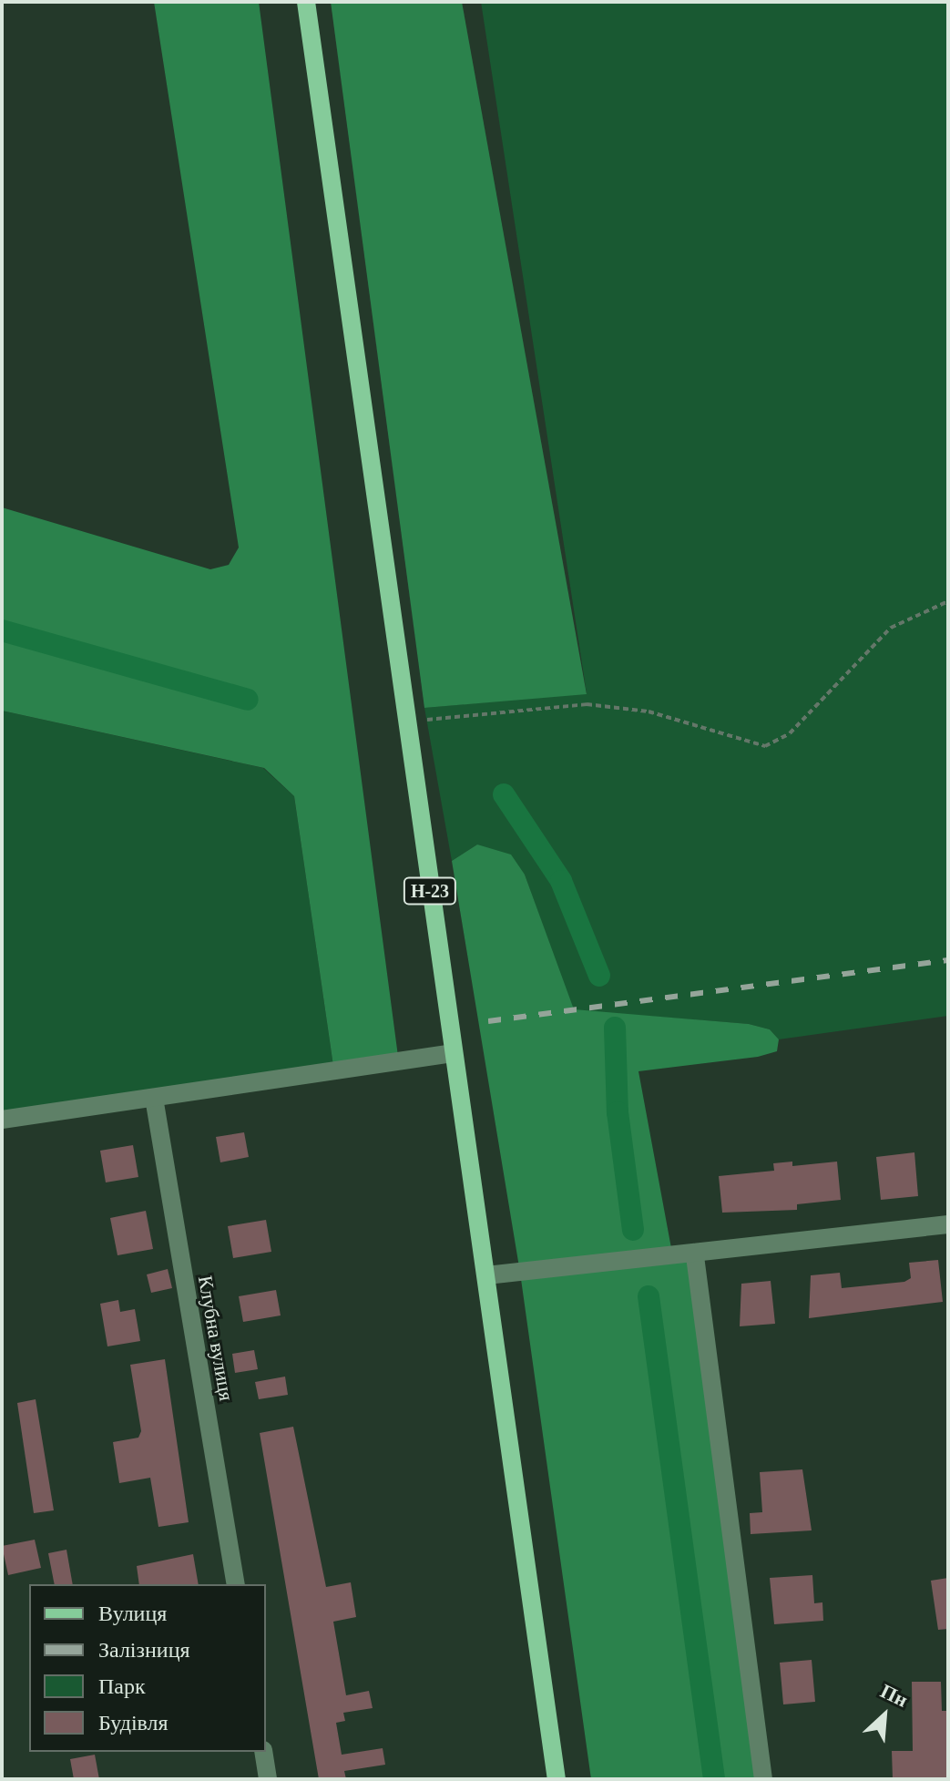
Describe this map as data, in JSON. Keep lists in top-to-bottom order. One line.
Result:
{"streets":{"main road":["Н-23"],"street":["Клубна вулиця"]},"legend":["Вулиця","Залізниця","Парк","Будівля"],"north":"top right"}
